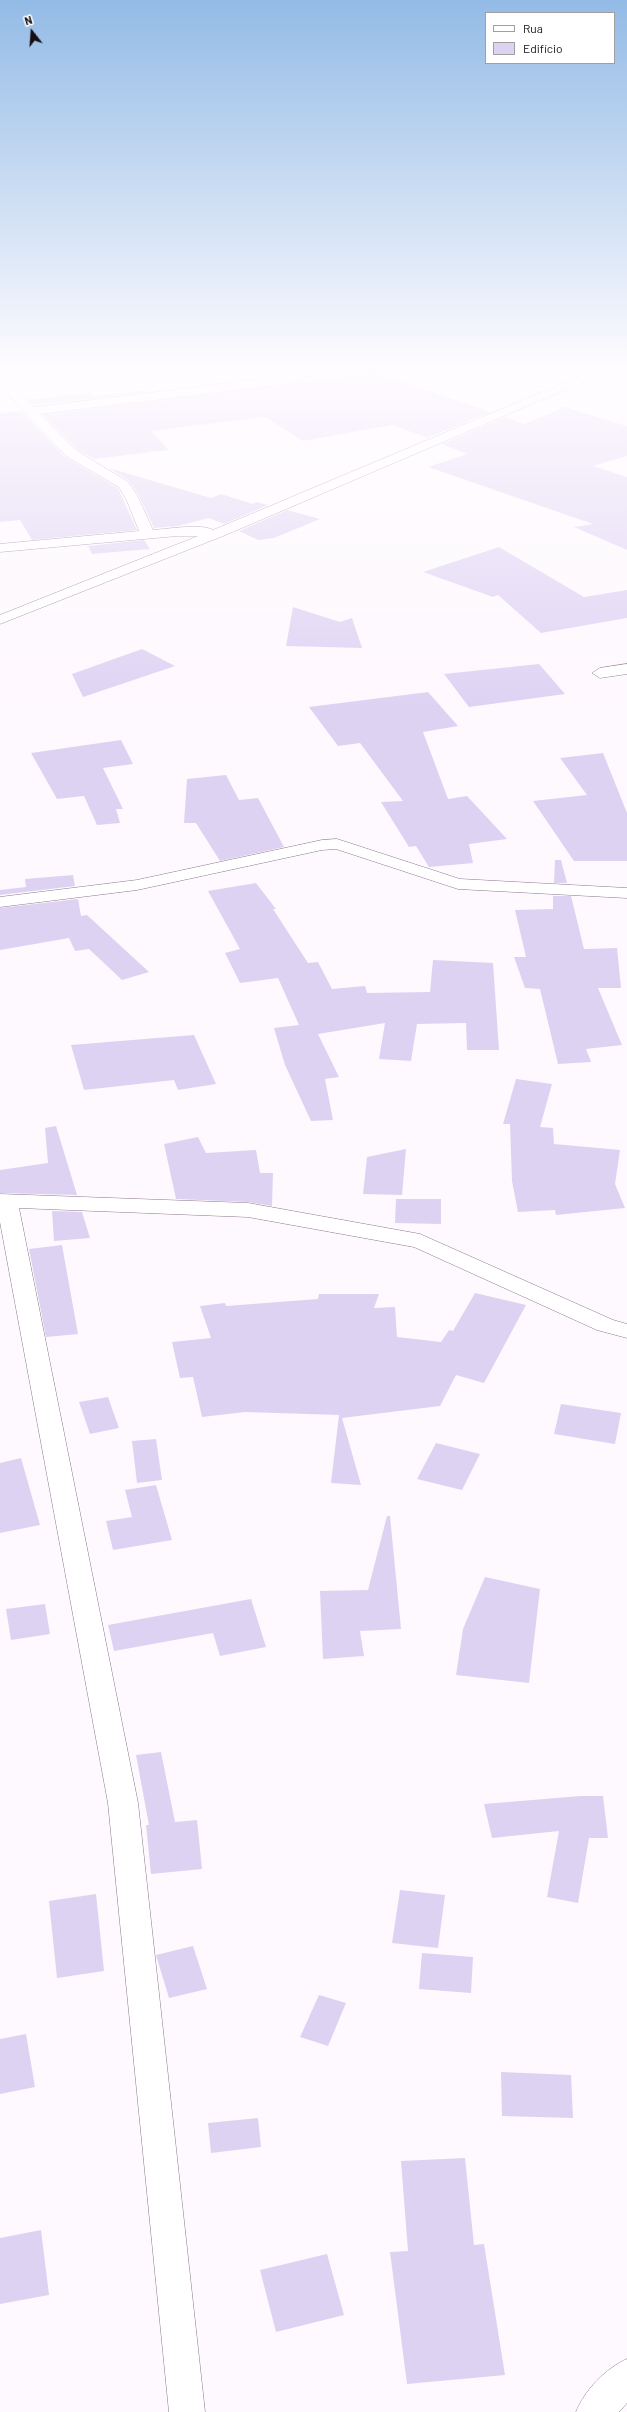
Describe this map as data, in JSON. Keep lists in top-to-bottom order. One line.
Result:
{"legend":["Rua","Edifício"],"north":"top"}
